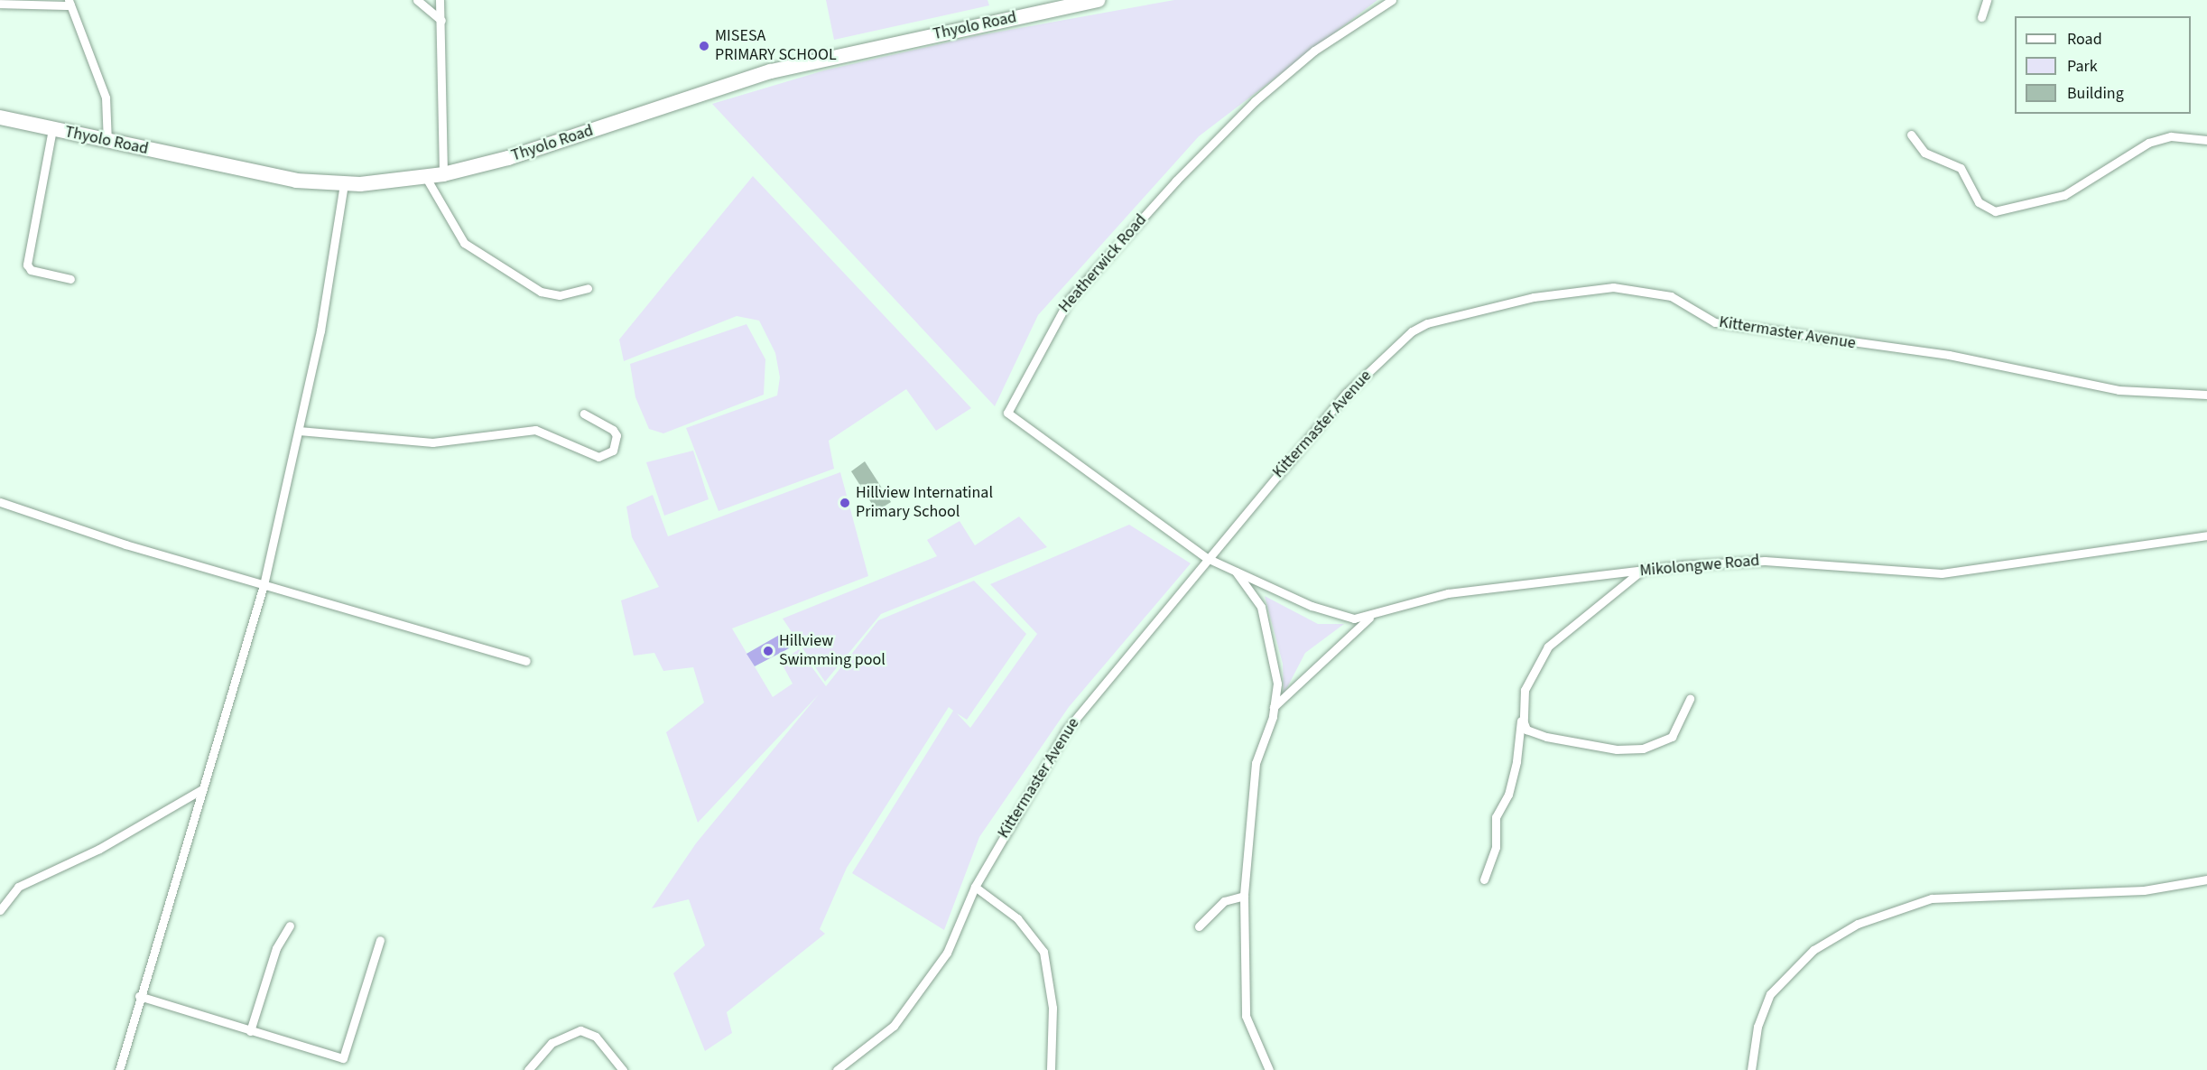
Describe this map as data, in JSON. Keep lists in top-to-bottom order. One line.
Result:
{"streets":{"highway":["Thyolo Road"],"street":["Heatherwick Road","Kittermaster Avenue","Mikolongwe Road"]},"crossings":[["Heatherwick Road","Kittermaster Avenue"],["Heatherwick Road","Mikolongwe Road"],["Kittermaster Avenue","Mikolongwe Road"]],"places":["MISESA PRIMARY SCHOOL","Hillview Internatinal Primary School","Hillview Swimming pool"],"legend":["Road","Park","Building"]}
